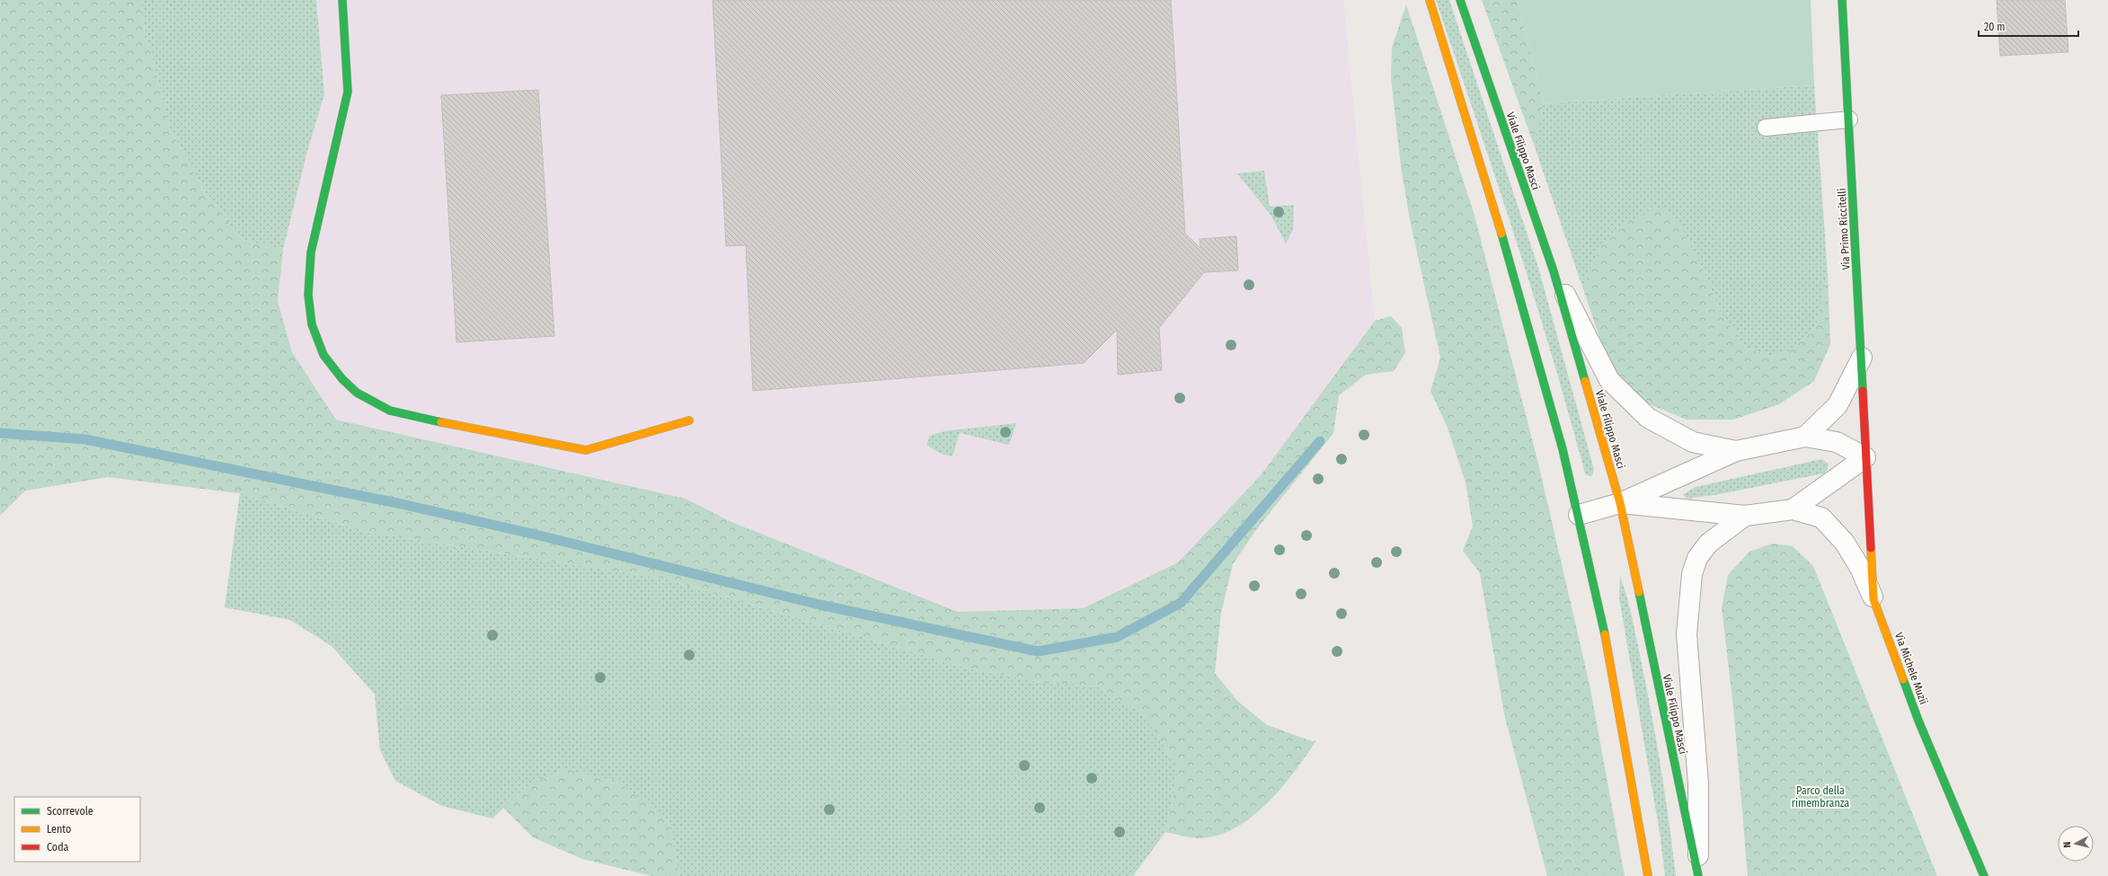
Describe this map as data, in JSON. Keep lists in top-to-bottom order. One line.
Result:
{"streets":{"main road":["Viale Filippo Masci","Via Primo Riccitelli","Via Michele Muzii"]},"crossings":[["Via Primo Riccitelli","Via Michele Muzii"]],"parks":["Parco della rimembranza"],"legend":["Scorrevole","Lento","Coda"],"scale_bar":"20 m","north":"left"}
